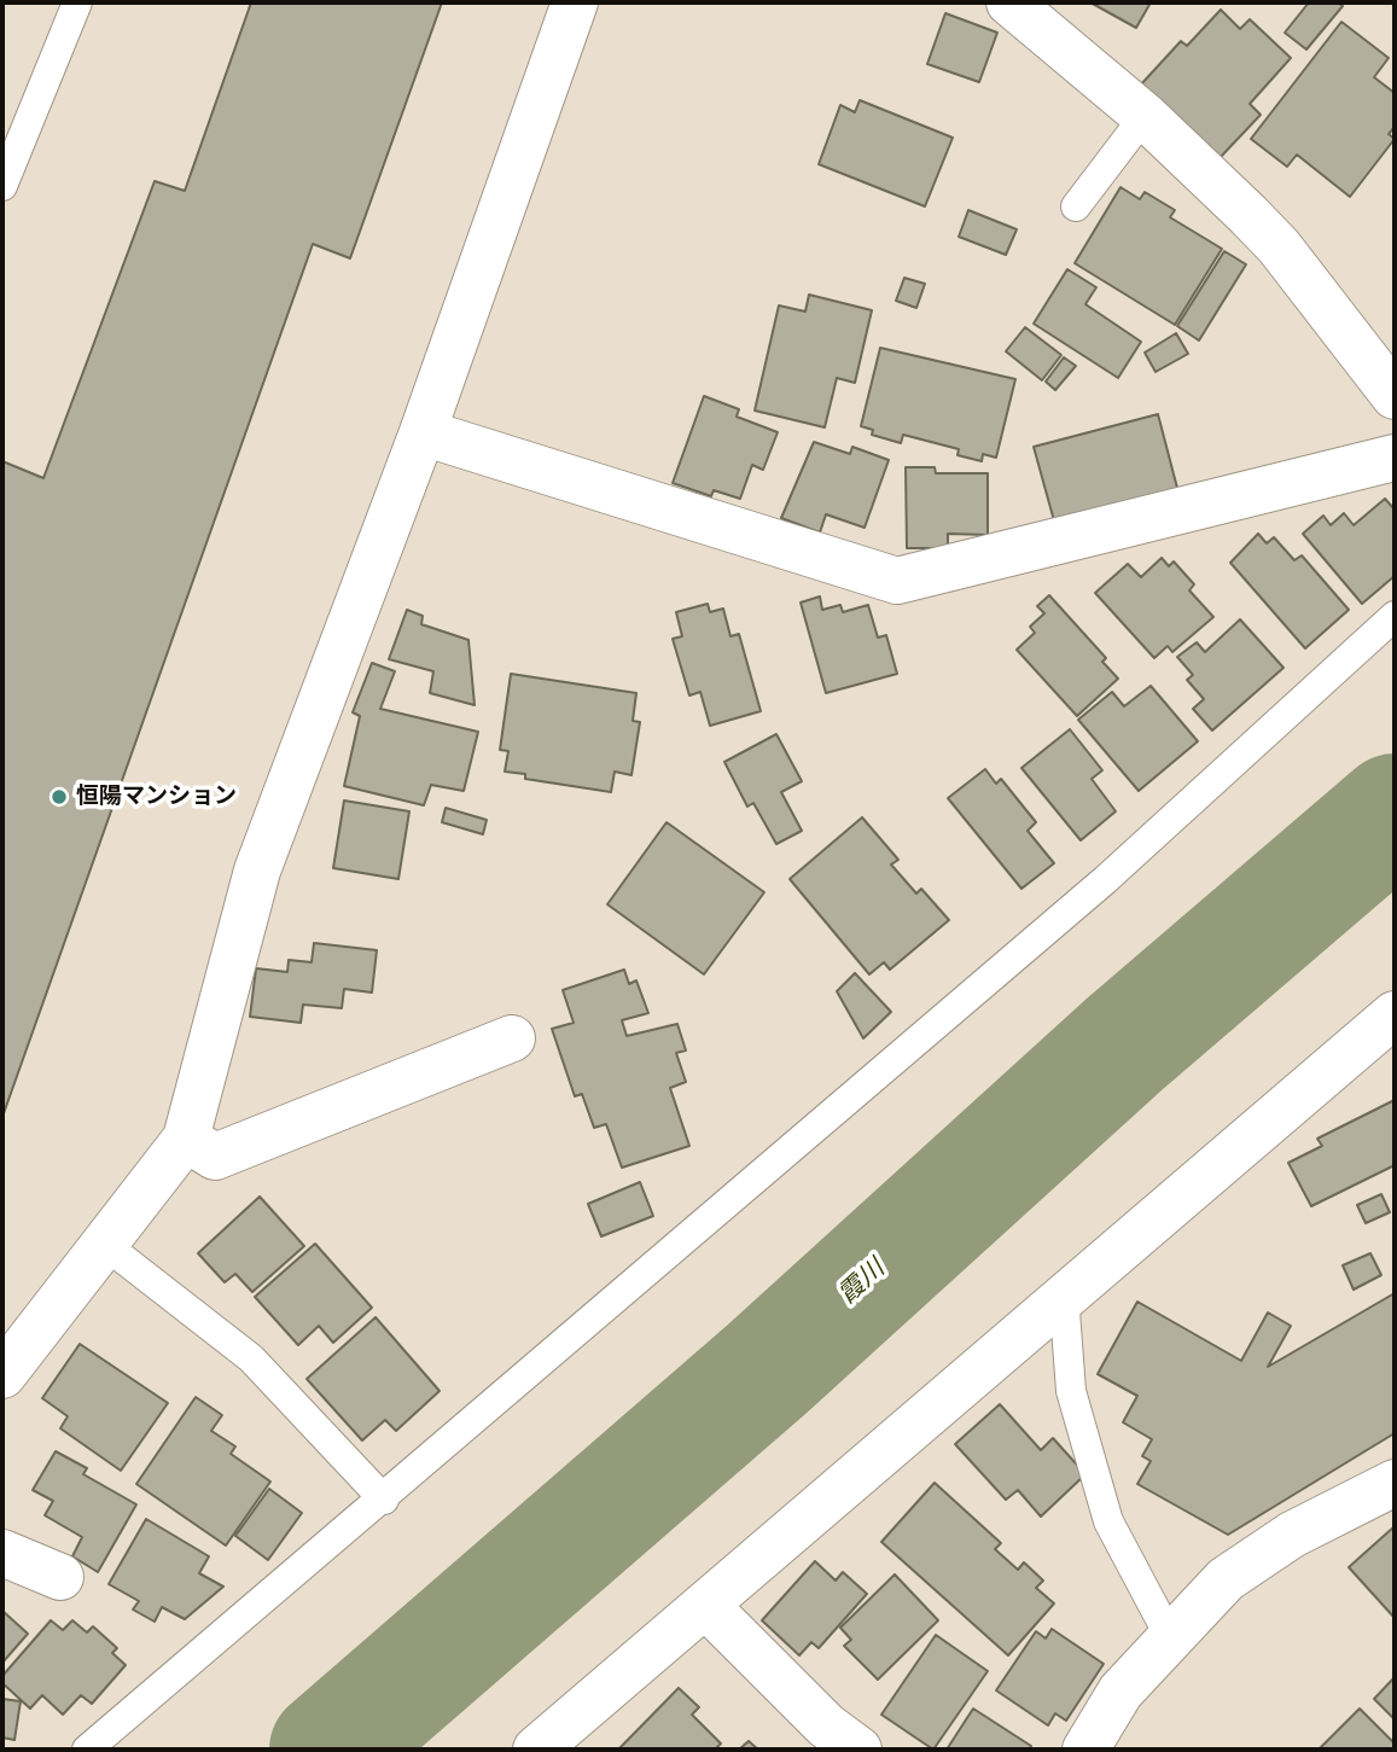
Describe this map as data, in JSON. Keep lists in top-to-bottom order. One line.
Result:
{"water":["霞川"],"places":["恒陽マンション"]}
